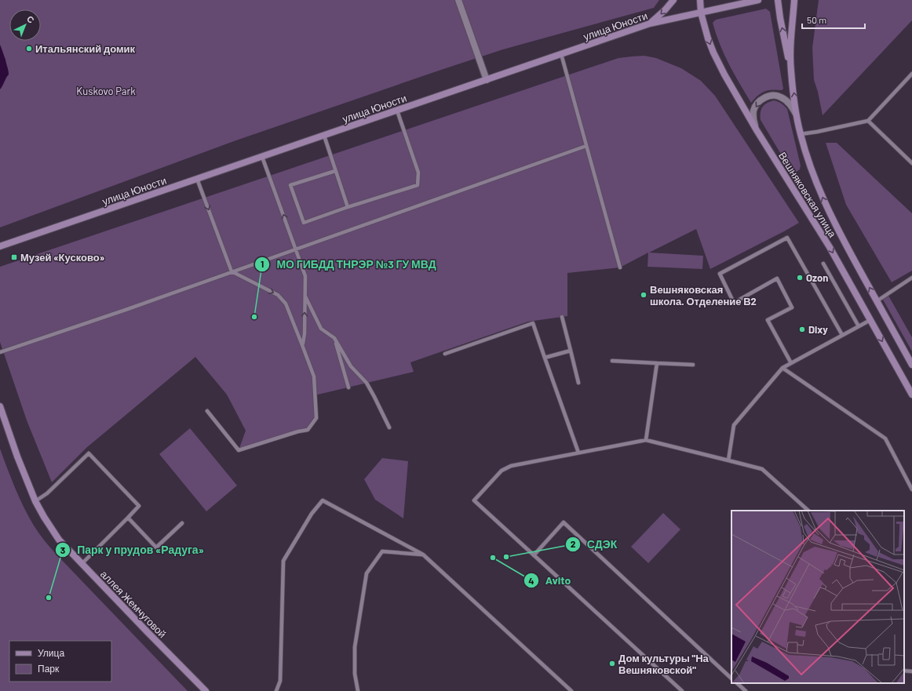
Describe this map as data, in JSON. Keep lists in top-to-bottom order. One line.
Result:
{"streets":{"main road":["улица Юности","Вешняковская улица","аллея Жемчуговой"]},"crossings":[["улица Юности","Вешняковская улица"]],"parks":["Kuskovo Park"],"places":{"other":["Итальянский домик","Ozon","Вешняковская школа. Отделение В2","МО ГИБДД ТНРЭР №3 ГУ МВД","Dixy","СДЭК","Avito","Парк у прудов «Радуга»","Дом культуры \"На Вешняковской\""],"transit":["Музей «Кусково»"]},"legend":["Улица","Парк"],"scale_bar":"50 m","north":"top right"}
